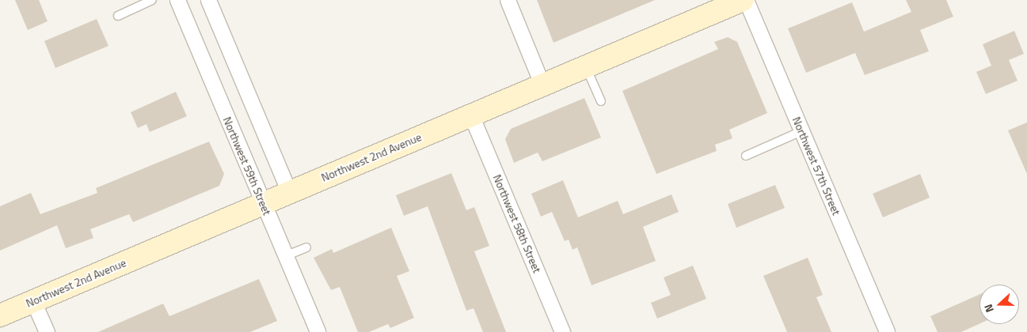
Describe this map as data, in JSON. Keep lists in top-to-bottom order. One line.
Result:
{"streets":{"street":["Northwest 2nd Avenue","Northwest 59th Street","Northwest 57th Street","Northwest 58th Street"]},"crossings":[["Northwest 2nd Avenue","Northwest 59th Street"],["Northwest 2nd Avenue","Northwest 57th Street"],["Northwest 2nd Avenue","Northwest 58th Street"]],"north":"left"}
